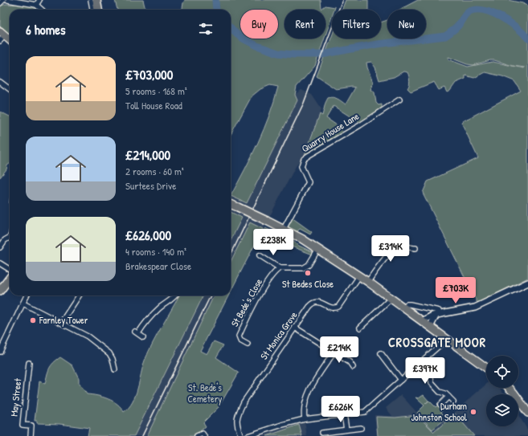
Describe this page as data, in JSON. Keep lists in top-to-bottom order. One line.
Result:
{"streets":{"street":["Quarry House Lane","St Bede's Close","St Monica Grove","May Street"]},"districts":["CROSSGATE MOOR"],"parks":["St. Bede's Cemetery"],"places":["St Bedes Close","Farnley Tower","Durham Johnston School"],"page":{"chip":["Buy","Rent","Filters","New"],"heading":"6 homes","list":[{"name":"£703,000","note":"5 rooms · 168 m² · Toll House Road"},{"name":"£214,000","note":"2 rooms · 60 m² · Surtees Drive"},{"name":"£626,000","note":"4 rooms · 140 m² · Brakespear Close"}],"price":["£238K","£314K","£703K","£214K","£397K","£626K"]}}
